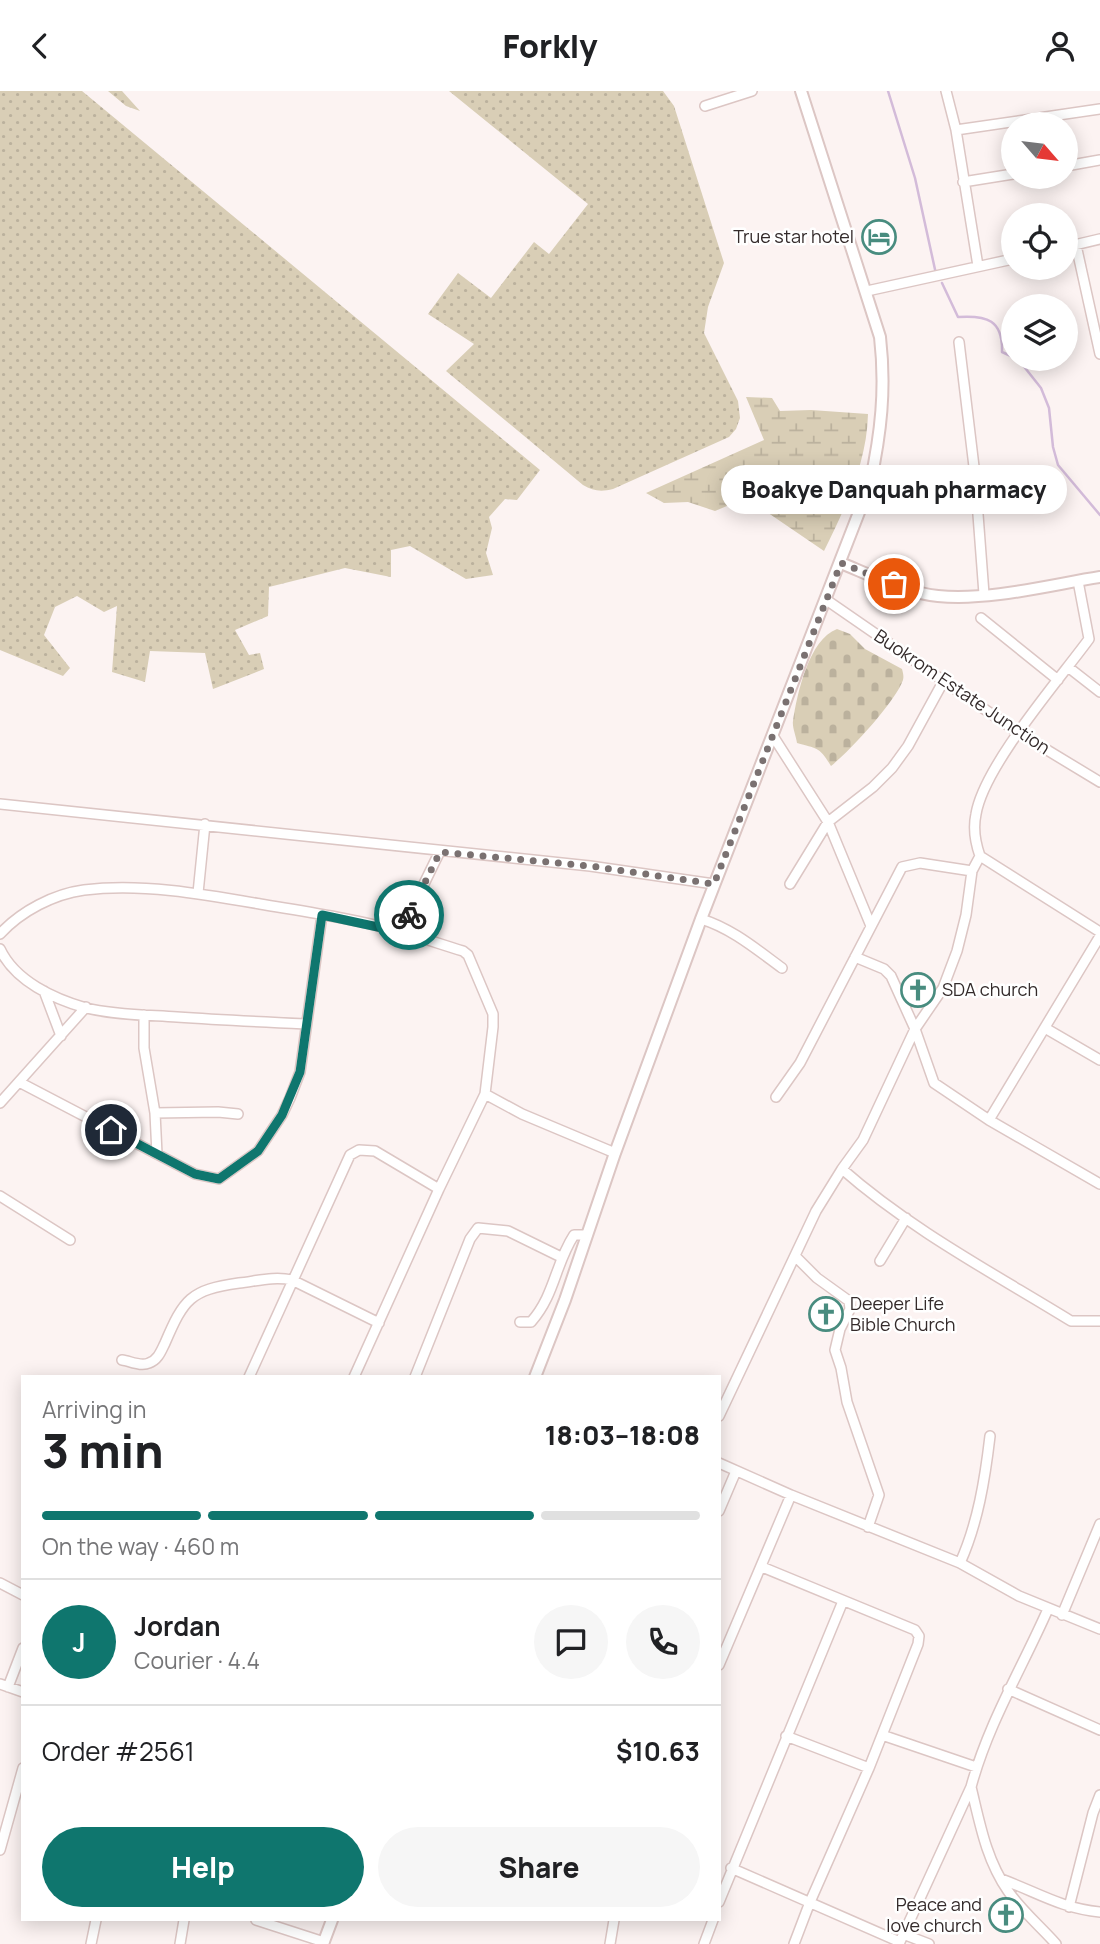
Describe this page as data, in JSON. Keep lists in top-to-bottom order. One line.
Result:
{"streets":{"street":["Buokrom Estate Junction"]},"places":{"hotel":["True star hotel"],"other":["Boakye Danquah pharmacy"],"church":["SDA church","Deeper Life Bible Church","Peace and love church"]},"north":"bottom right","page":{"header":"Forkly","bubble":"Boakye Danquah pharmacy","heading":["3 min","Arriving in","18:03–18:08"],"panel":["Jordan","Courier · 4.4","Order #2561","$10.63"],"bar":"On the way · 460 m","round":"J","buttons":["Help","Share"]}}
